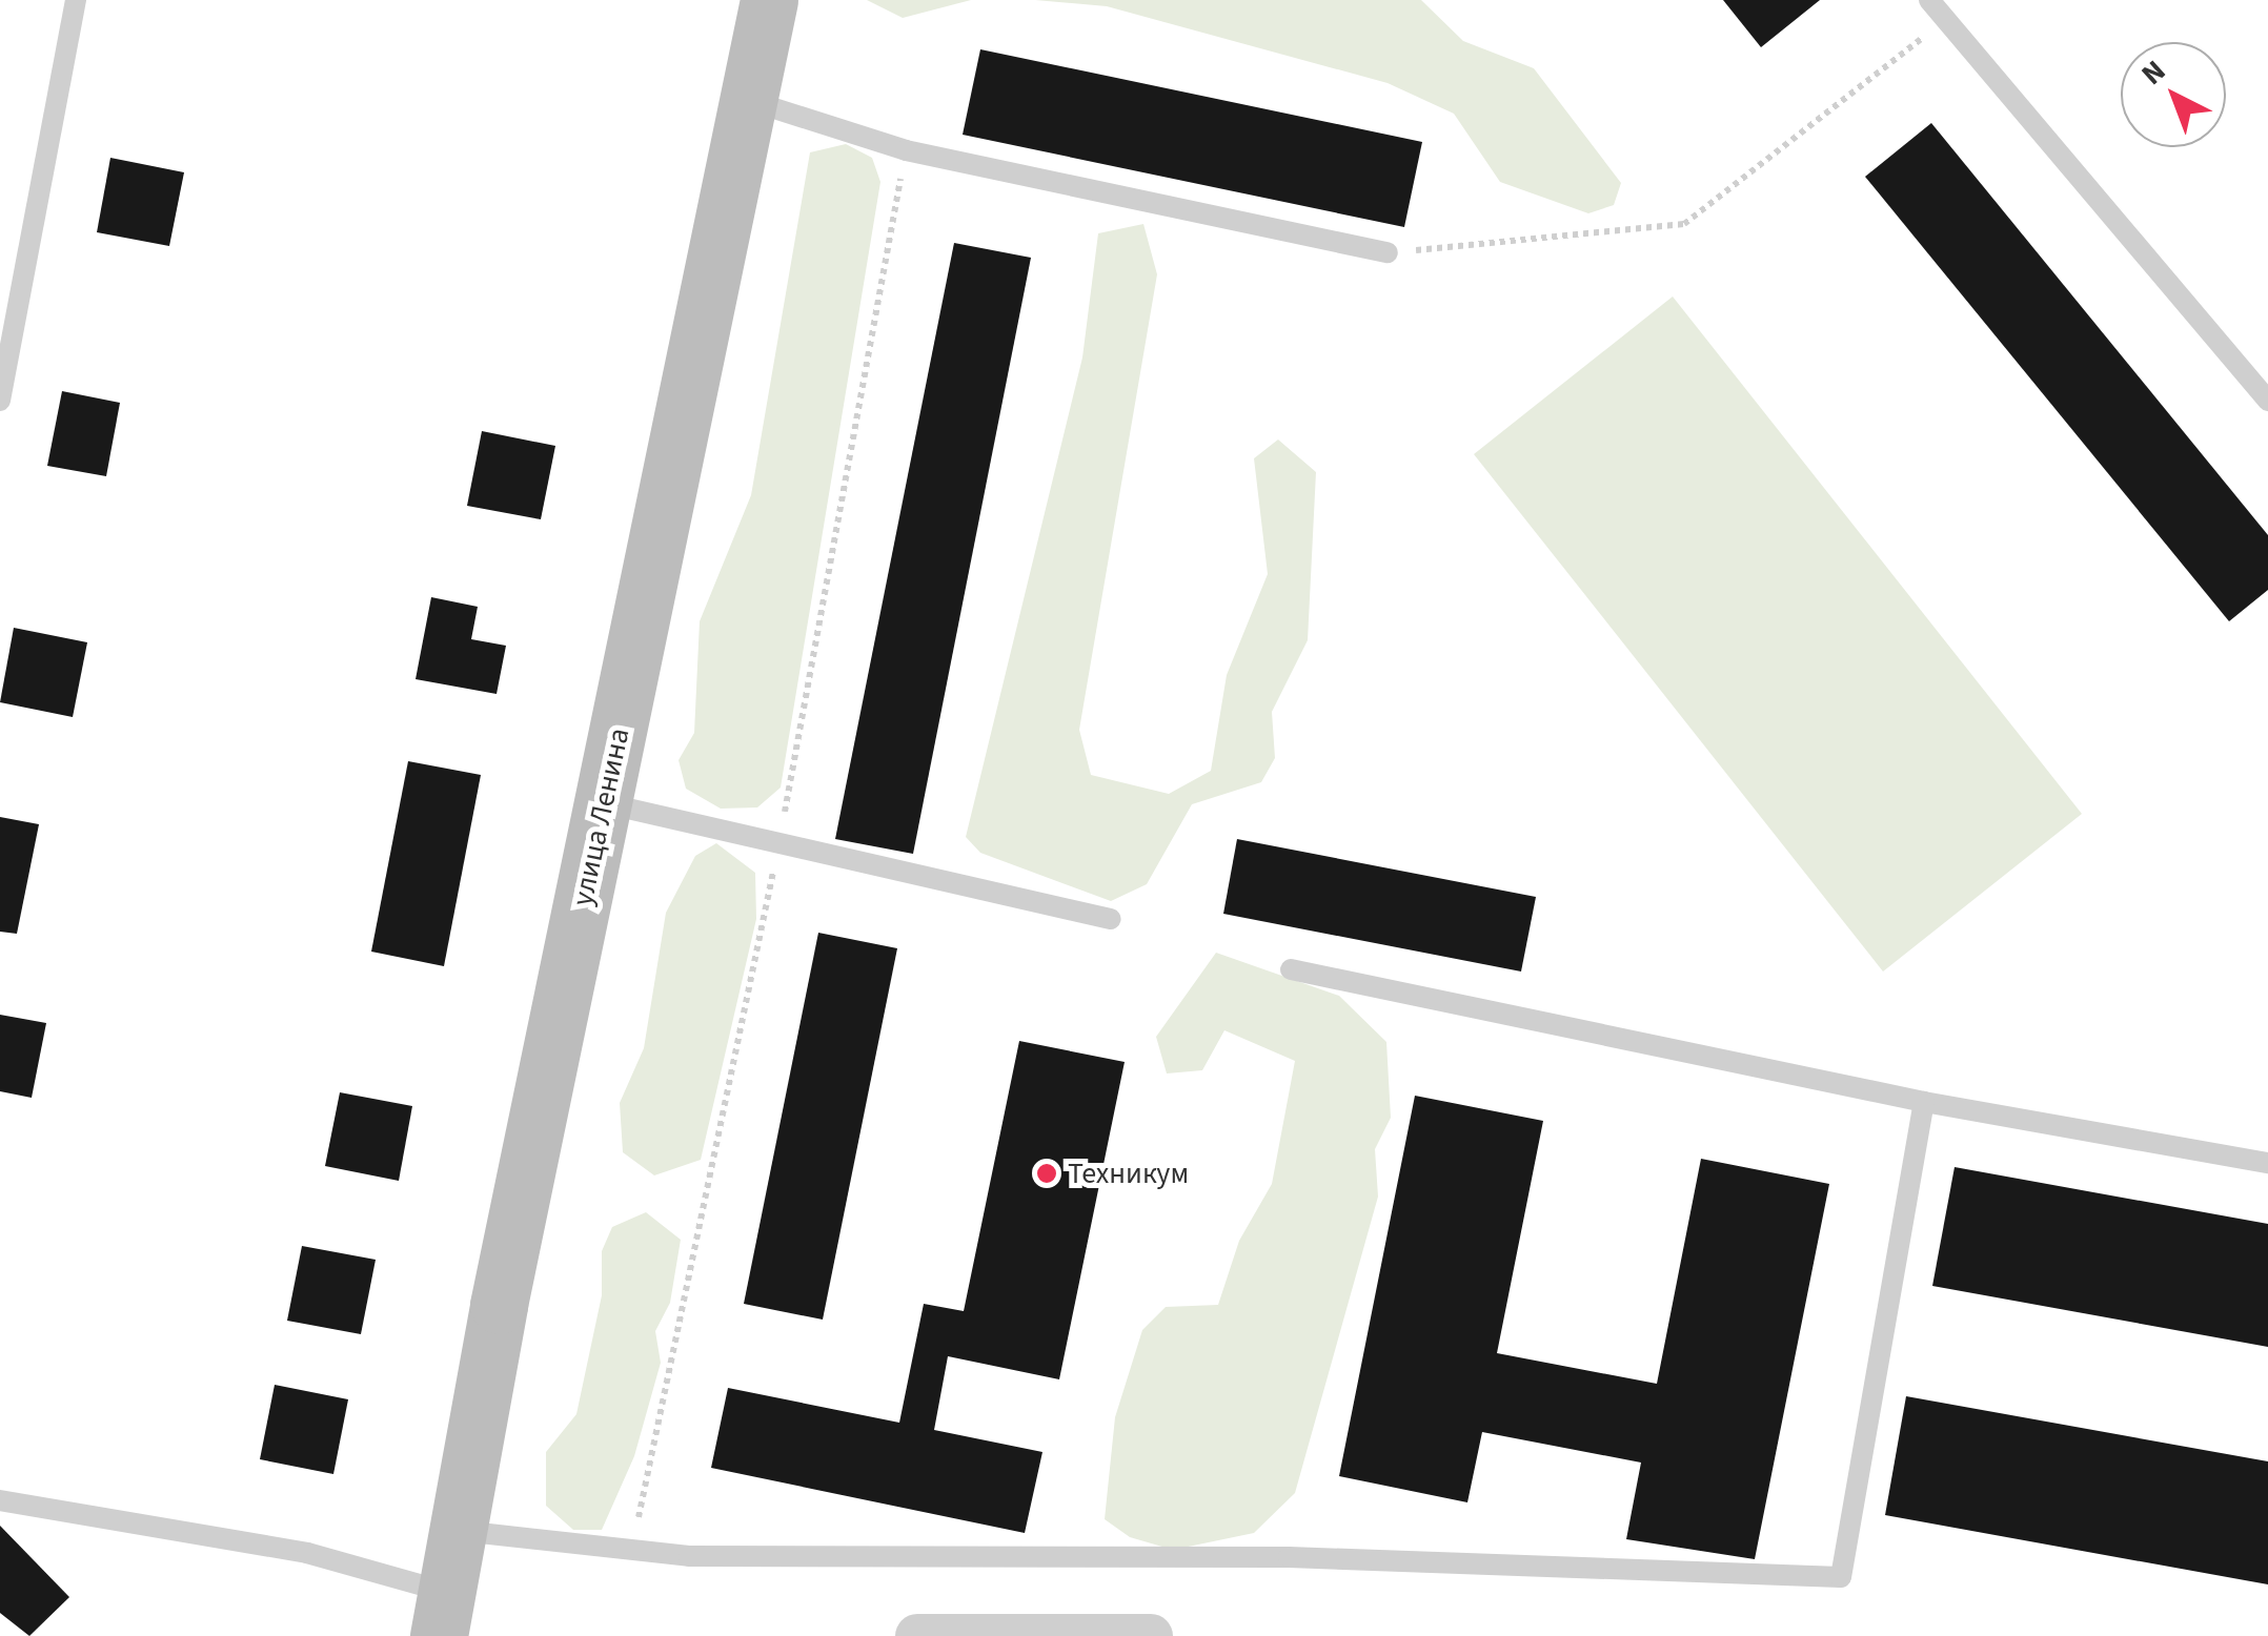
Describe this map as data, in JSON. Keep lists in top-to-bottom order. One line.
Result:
{"streets":{"main road":["улица Ленина"]},"places":["Техникум"],"north":"top left"}
